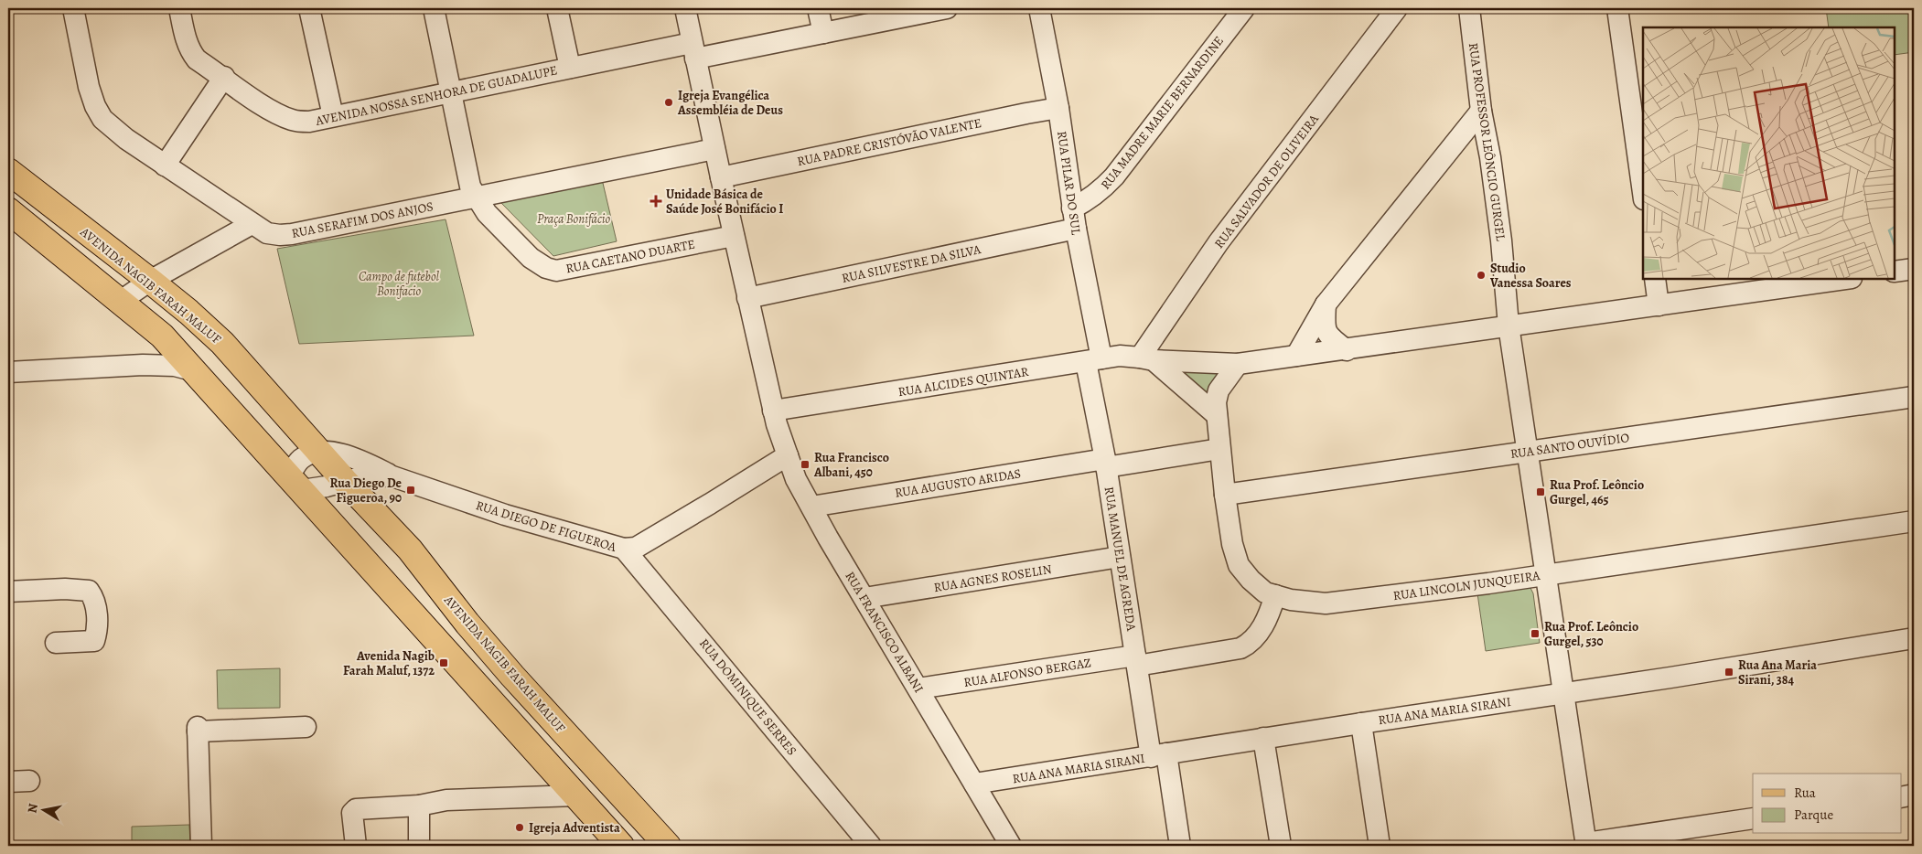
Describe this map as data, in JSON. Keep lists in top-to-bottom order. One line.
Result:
{"streets":{"main road":["AVENIDA NAGIB FARAH MALUF"],"street":["AVENIDA NOSSA SENHORA DE GUADALUPE","RUA MADRE MARIE BERNARDINE","RUA PADRE CRISTÓVÃO VALENTE","RUA PROFESSOR LEÔNCIO GURGEL","RUA SALVADOR DE OLIVEIRA","RUA PILAR DO SUL","RUA SERAFIM DOS ANJOS","RUA CAETANO DUARTE","RUA SILVESTRE DA SILVA","RUA ALCIDES QUINTAR","RUA SANTO OUVÍDIO","RUA AUGUSTO ARIDAS","RUA DIEGO DE FIGUEROA","RUA MANUEL DE AGREDA","RUA AGNES ROSELIN","RUA LINCOLN JUNQUEIRA","RUA FRANCISCO ALBANI","RUA ALFONSO BERGAZ","RUA DOMINIQUE SERRES","RUA ANA MARIA SIRANI"]},"crossings":[["AVENIDA NOSSA SENHORA DE GUADALUPE","RUA FRANCISCO ALBANI"],["RUA MADRE MARIE BERNARDINE","RUA PILAR DO SUL"],["RUA MADRE MARIE BERNARDINE","RUA SILVESTRE DA SILVA"],["RUA PADRE CRISTÓVÃO VALENTE","RUA PILAR DO SUL"],["RUA PADRE CRISTÓVÃO VALENTE","RUA FRANCISCO ALBANI"],["RUA PROFESSOR LEÔNCIO GURGEL","RUA SANTO OUVÍDIO"],["RUA PROFESSOR LEÔNCIO GURGEL","RUA LINCOLN JUNQUEIRA"],["RUA PROFESSOR LEÔNCIO GURGEL","RUA ANA MARIA SIRANI"],["RUA SALVADOR DE OLIVEIRA","RUA ALCIDES QUINTAR"],["RUA PILAR DO SUL","RUA SILVESTRE DA SILVA"],["RUA PILAR DO SUL","RUA ALCIDES QUINTAR"],["RUA PILAR DO SUL","RUA MANUEL DE AGREDA"],["RUA SERAFIM DOS ANJOS","RUA CAETANO DUARTE"],["RUA SERAFIM DOS ANJOS","RUA FRANCISCO ALBANI"],["RUA CAETANO DUARTE","RUA FRANCISCO ALBANI"],["RUA SILVESTRE DA SILVA","RUA FRANCISCO ALBANI"],["AVENIDA NAGIB FARAH MALUF","RUA DIEGO DE FIGUEROA"],["RUA ALCIDES QUINTAR","RUA MANUEL DE AGREDA"],["RUA ALCIDES QUINTAR","RUA LINCOLN JUNQUEIRA"],["RUA ALCIDES QUINTAR","RUA FRANCISCO ALBANI"],["RUA SANTO OUVÍDIO","RUA LINCOLN JUNQUEIRA"],["RUA AUGUSTO ARIDAS","RUA MANUEL DE AGREDA"],["RUA AUGUSTO ARIDAS","RUA LINCOLN JUNQUEIRA"],["RUA AUGUSTO ARIDAS","RUA FRANCISCO ALBANI"],["RUA DIEGO DE FIGUEROA","RUA FRANCISCO ALBANI"],["RUA DIEGO DE FIGUEROA","RUA DOMINIQUE SERRES"],["RUA MANUEL DE AGREDA","RUA AGNES ROSELIN"],["RUA MANUEL DE AGREDA","RUA ALFONSO BERGAZ"],["RUA MANUEL DE AGREDA","RUA ANA MARIA SIRANI"],["RUA AGNES ROSELIN","RUA FRANCISCO ALBANI"],["RUA LINCOLN JUNQUEIRA","RUA ALFONSO BERGAZ"],["RUA FRANCISCO ALBANI","RUA ALFONSO BERGAZ"],["RUA FRANCISCO ALBANI","RUA ANA MARIA SIRANI"]],"parks":["Praça Bonifácio","Campo de futebol Bonifacio"],"places":{"other":["Igreja Evangélica Assembléia de Deus","Studio Vanessa Soares","Igreja Adventista"],"health":["Unidade Básica de Saúde José Bonifácio I"],"transit":["Rua Francisco Albani, 450","Rua Diego De Figueroa, 90","Rua Prof. Leôncio Gurgel, 465","Rua Prof. Leôncio Gurgel, 530","Avenida Nagib Farah Maluf, 1372","Rua Ana Maria Sirani, 384"]},"legend":["Rua","Parque"],"north":"left"}
